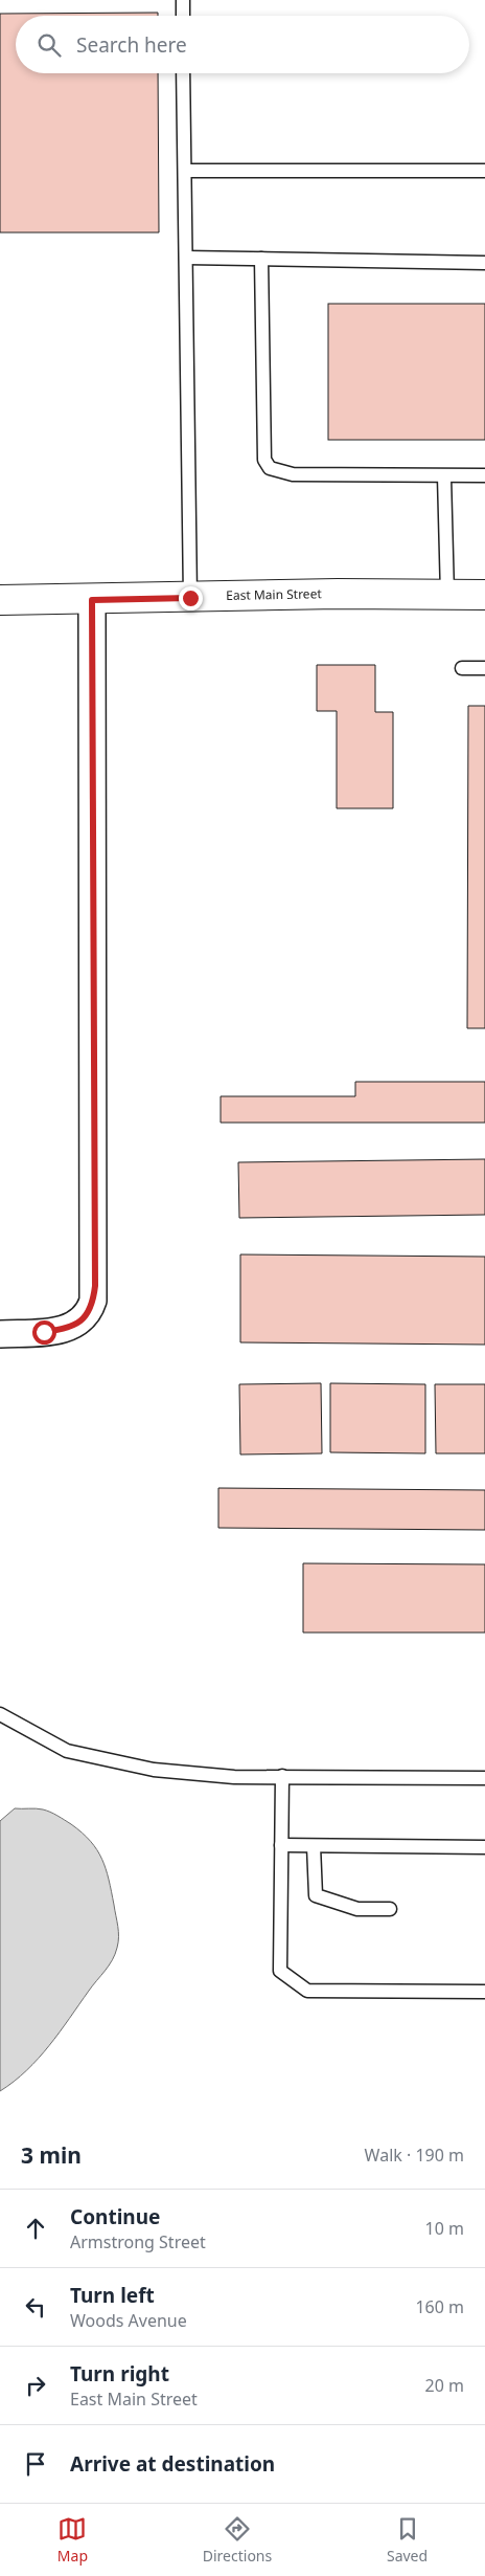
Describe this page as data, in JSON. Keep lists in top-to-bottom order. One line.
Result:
{"streets":{"main road":["East Main Street"]},"page":{"search":"Search here","heading":["3 min","Walk · 190 m"],"list":[["Continue","Armstrong Street","10 m"],["Turn left","Woods Avenue","160 m"],["Turn right","East Main Street","20 m"],"Arrive at destination"],"nav":["Map","Directions","Saved"]}}
